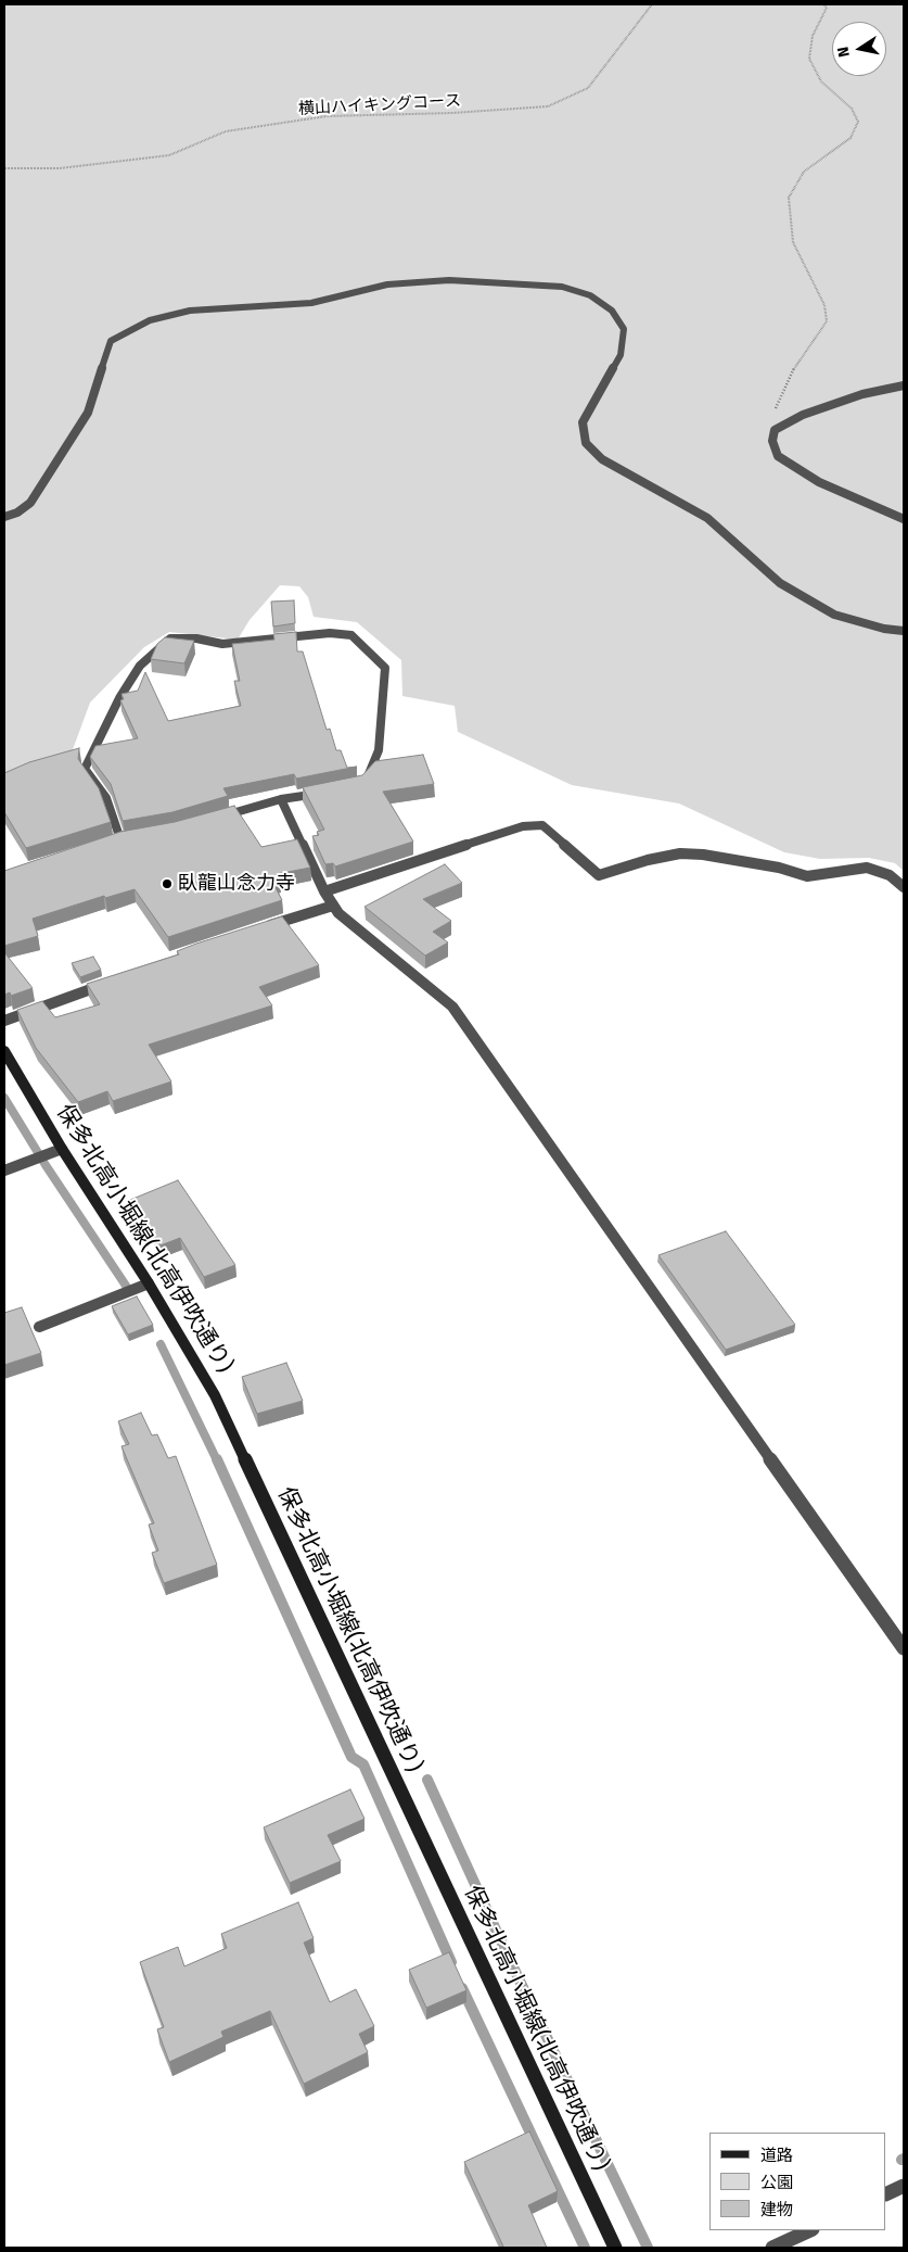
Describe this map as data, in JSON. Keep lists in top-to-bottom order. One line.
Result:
{"streets":{"street":["保多北高小堀線(北高伊吹通り)"],"path":["横山ハイキングコース"]},"places":["臥龍山念力寺"],"legend":["道路","公園","建物"],"north":"left"}
